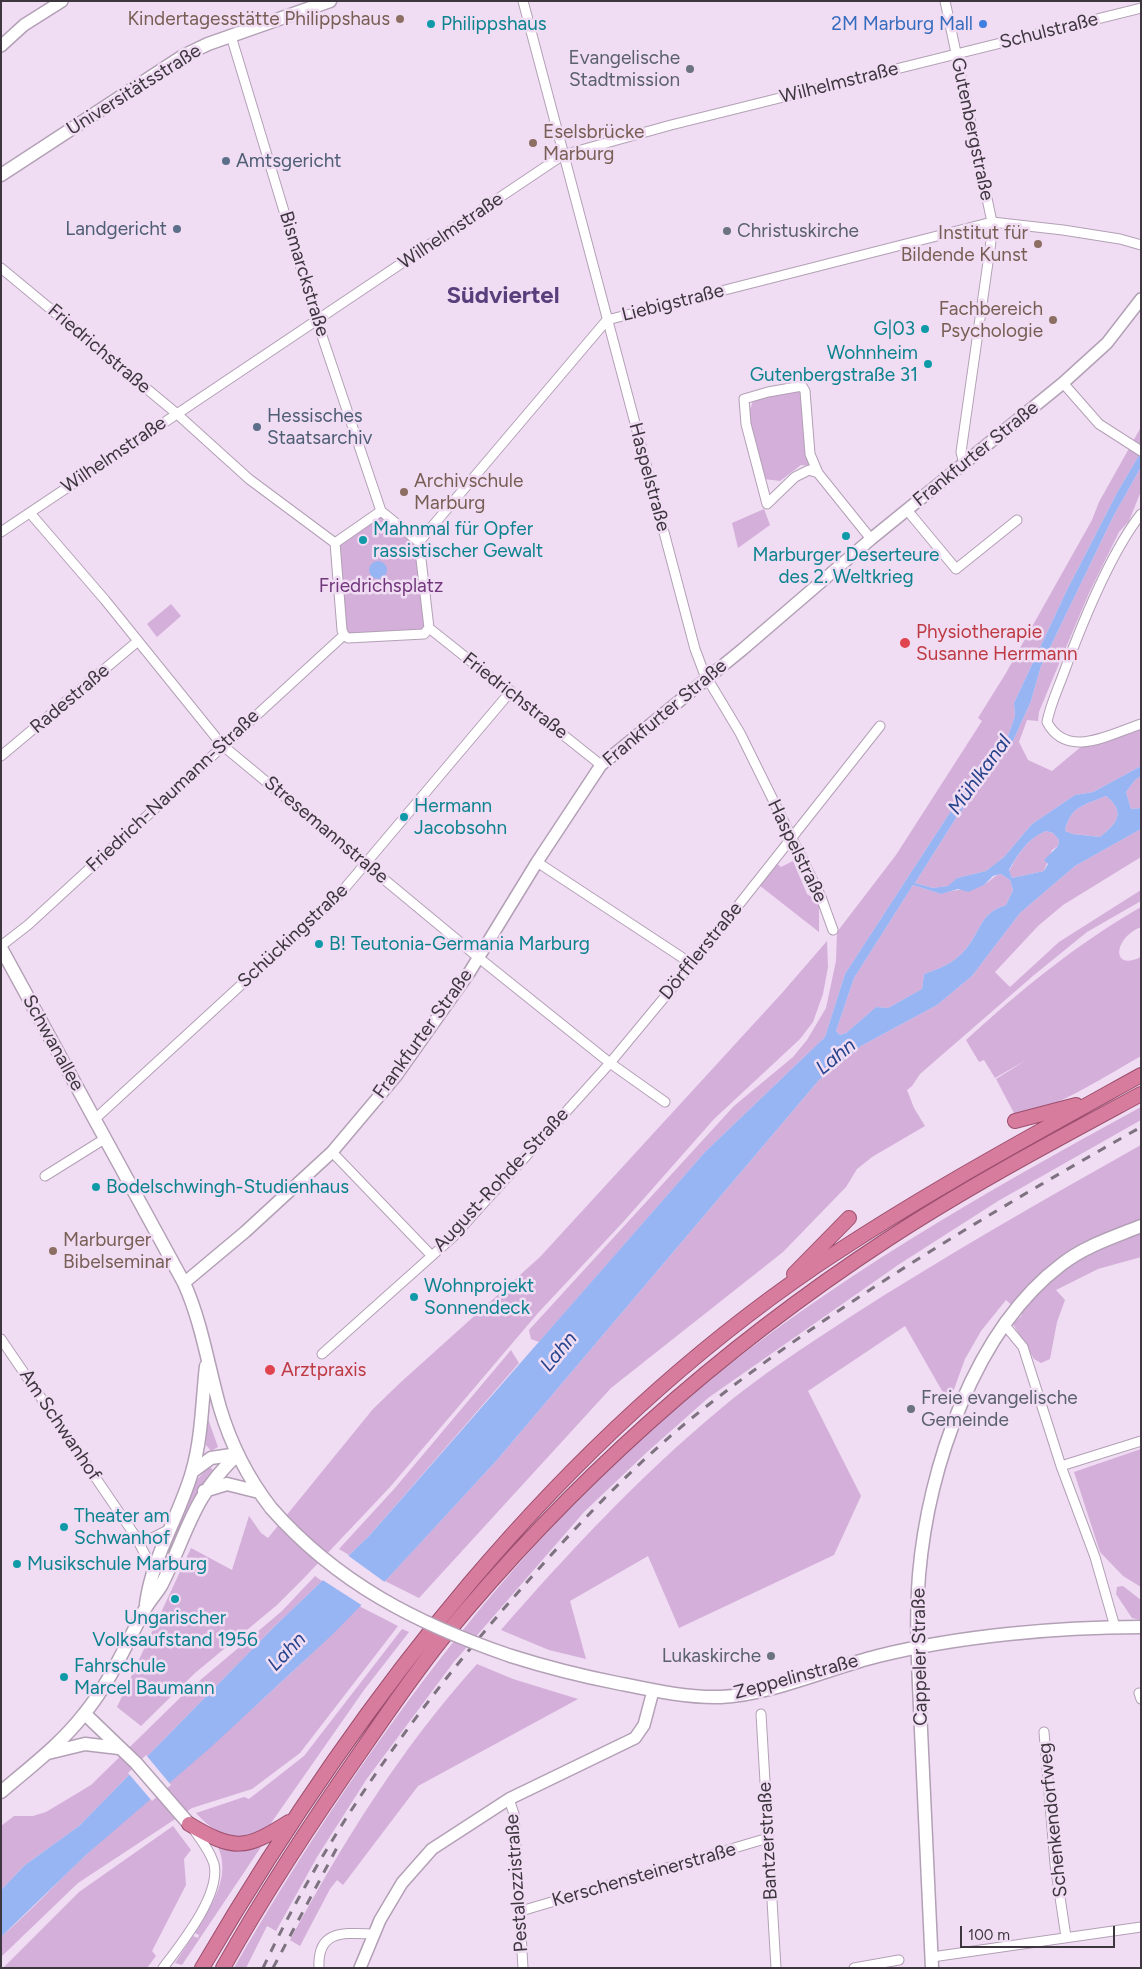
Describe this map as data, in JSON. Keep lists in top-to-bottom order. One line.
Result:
{"streets":{"main road":["Universitätsstraße","Schwanallee","Cappeler Straße","Zeppelinstraße"],"street":["Schulstraße","Wilhelmstraße","Gutenbergstraße","Bismarckstraße","Liebigstraße","Friedrichstraße","Frankfurter Straße","Haspelstraße","Radestraße","Friedrich-Naumann-Straße","Stresemannstraße","Schückingstraße","Dörfflerstraße","August-Rohde-Straße","Am Schwanhof","Schenkendorfweg","Bantzerstraße","Kerschensteinerstraße","Pestalozzistraße"]},"crossings":[["Schulstraße","Wilhelmstraße"],["Schulstraße","Gutenbergstraße"],["Wilhelmstraße","Gutenbergstraße"],["Wilhelmstraße","Bismarckstraße"],["Wilhelmstraße","Friedrichstraße"],["Wilhelmstraße","Haspelstraße"],["Wilhelmstraße","Stresemannstraße"],["Universitätsstraße","Bismarckstraße"],["Gutenbergstraße","Liebigstraße"],["Gutenbergstraße","Frankfurter Straße"],["Liebigstraße","Haspelstraße"],["Friedrichstraße","Frankfurter Straße"],["Friedrichstraße","Schückingstraße"],["Frankfurter Straße","Haspelstraße"],["Frankfurter Straße","Stresemannstraße"],["Frankfurter Straße","Schwanallee"],["Haspelstraße","Dörfflerstraße"],["Radestraße","Stresemannstraße"],["Friedrich-Naumann-Straße","Stresemannstraße"],["Friedrich-Naumann-Straße","Schwanallee"],["Stresemannstraße","Schückingstraße"],["Stresemannstraße","Dörfflerstraße"],["Stresemannstraße","August-Rohde-Straße"],["Schückingstraße","Schwanallee"],["Dörfflerstraße","August-Rohde-Straße"],["Schwanallee","Zeppelinstraße"],["Cappeler Straße","Zeppelinstraße"],["Bantzerstraße","Kerschensteinerstraße"],["Kerschensteinerstraße","Pestalozzistraße"]],"districts":["Südviertel"],"water":["Mühlkanal","Lahn"],"parks":["Friedrichsplatz"],"places":["Kindertagesstätte Philippshaus","Philippshaus","2M Marburg Mall","Evangelische Stadtmission","Eselsbrücke Marburg","Amtsgericht","Landgericht","Christuskirche","Institut für Bildende Kunst","Fachbereich Psychologie","G|03","Wohnheim Gutenbergstraße 31","Hessisches Staatsarchiv","Archivschule Marburg","Marburger Deserteure des 2. Weltkrieg","Mahnmal für Opfer rassistischer Gewalt","Physiotherapie Susanne Herrmann","Hermann Jacobsohn","B! Teutonia-Germania Marburg","Bodelschwingh-Studienhaus","Marburger Bibelseminar","Wohnprojekt Sonnendeck","Arztpraxis","Freie evangelische Gemeinde","Theater am Schwanhof","Musikschule Marburg","Ungarischer Volksaufstand 1956","Lukaskirche","Fahrschule Marcel Baumann"],"scale_bar":"100 m"}
